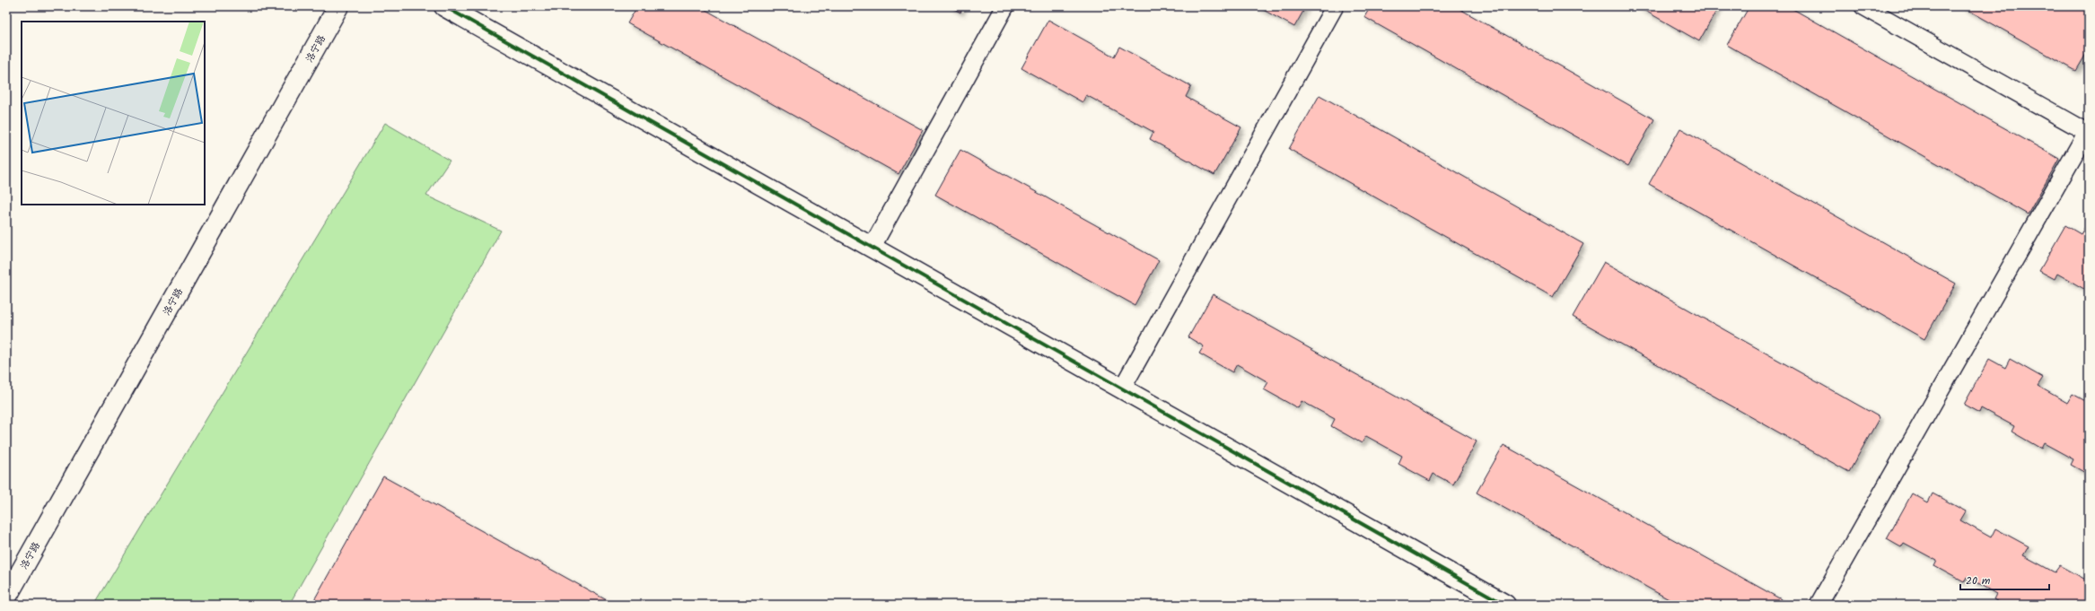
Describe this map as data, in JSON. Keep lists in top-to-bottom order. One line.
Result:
{"streets":{"street":["洛宁路"]},"scale_bar":"20 m"}
